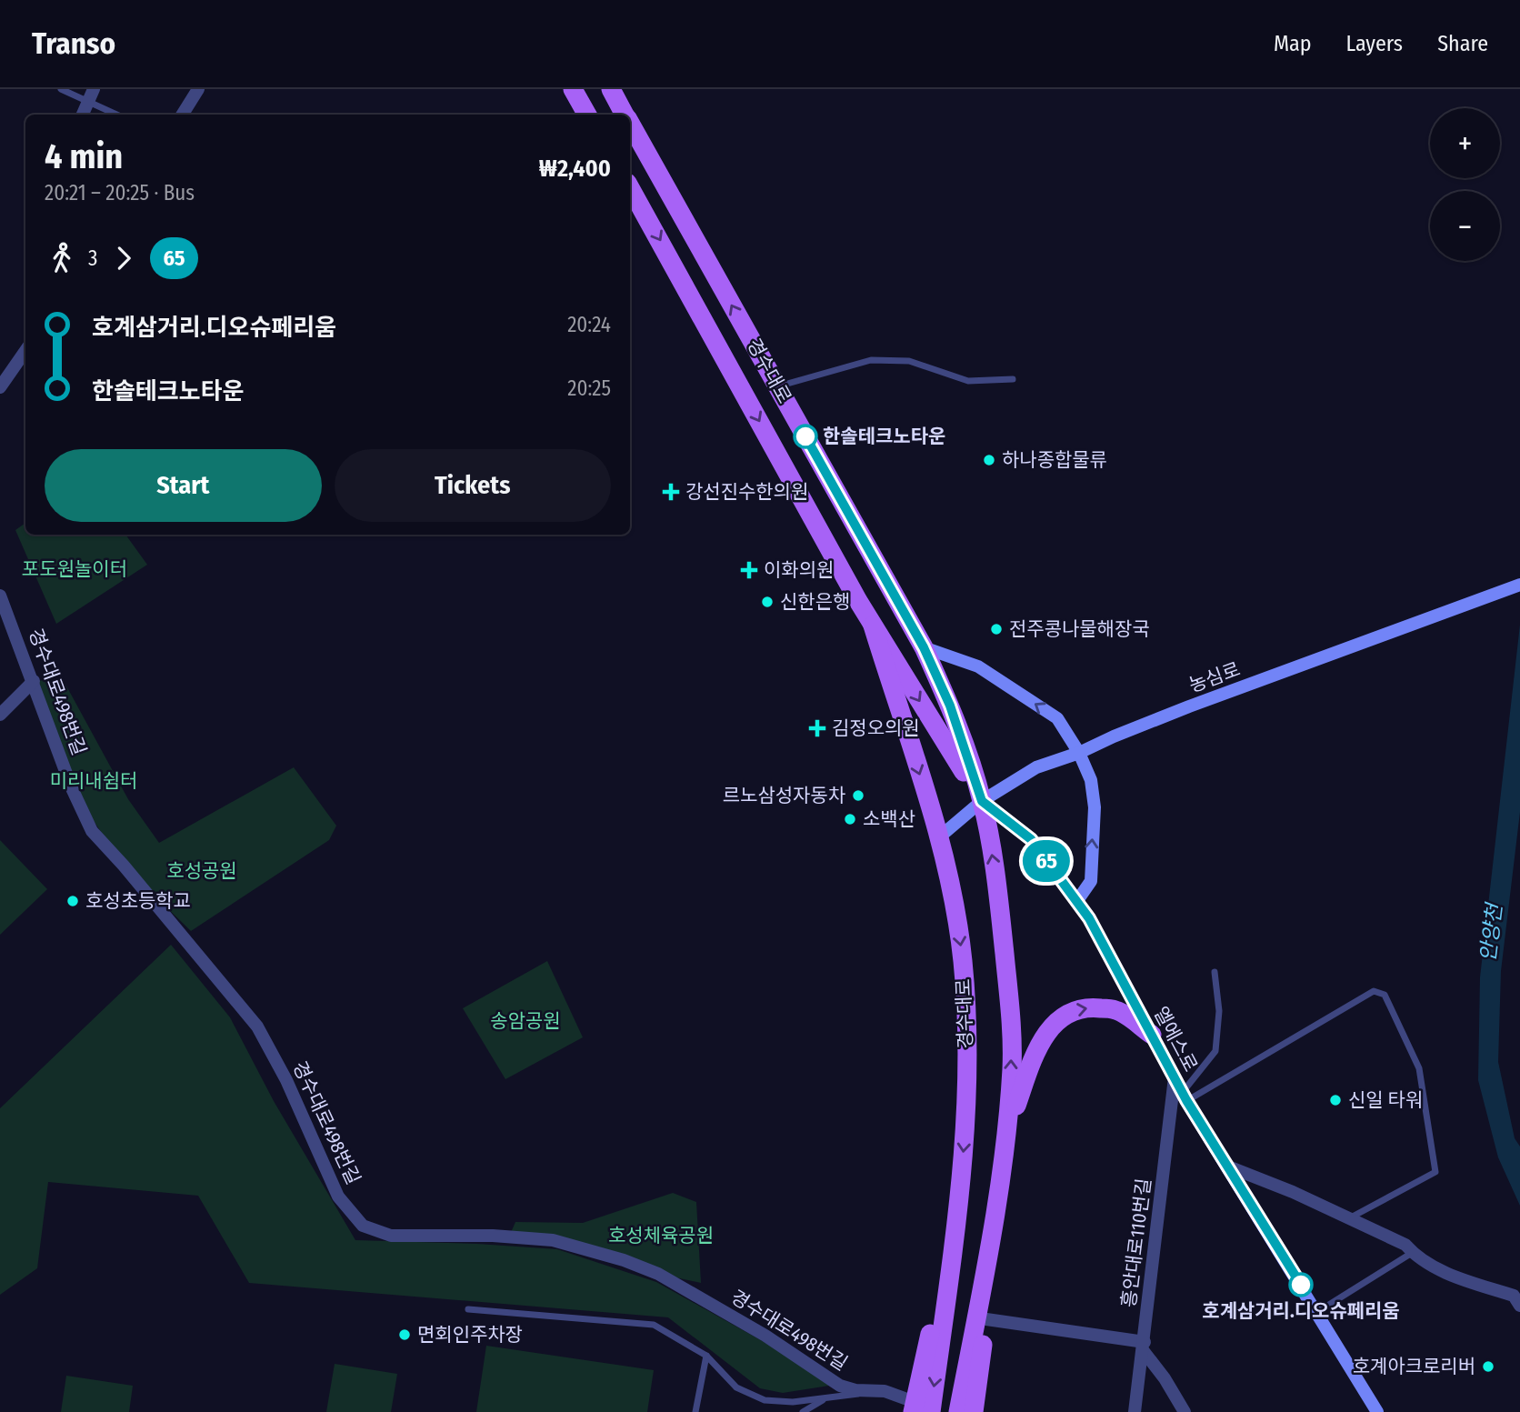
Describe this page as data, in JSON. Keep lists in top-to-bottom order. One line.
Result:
{"streets":{"main road":["경수대로"],"street":["농심로","경수대로498번길","엘에스로","흥안대로110번길"]},"crossings":[["경수대로","농심로"],["경수대로","경수대로498번길"],["경수대로","엘에스로"],["농심로","엘에스로"],["엘에스로","흥안대로110번길"]],"water":["안양천"],"parks":["포도원놀이터","미리내쉼터","호성공원","송암공원","호성체육공원"],"places":{"other":["한솔테크노타운","하나종합물류","신한은행","전주콩나물해장국","르노삼성자동차","소백산","호성초등학교","신일 타워","호계삼거리.디오슈페리움","면회인주차장","호계아크로리버"],"health":["강선진수한의원","이화의원","김정오의원"]},"lines":["bus line 65"],"page":{"header":"Transo","nav":["Map","Layers","Share"],"on_map":"65","map_buttons":["+","−"],"heading":["4 min","20:21 – 20:25 · Bus","₩2,400"],"legs":["3","65"],"list":[{"name":"호계삼거리.디오슈페리움","value":"20:24"},{"name":"한솔테크노타운","value":"20:25"}],"buttons":["Start","Tickets"]}}
